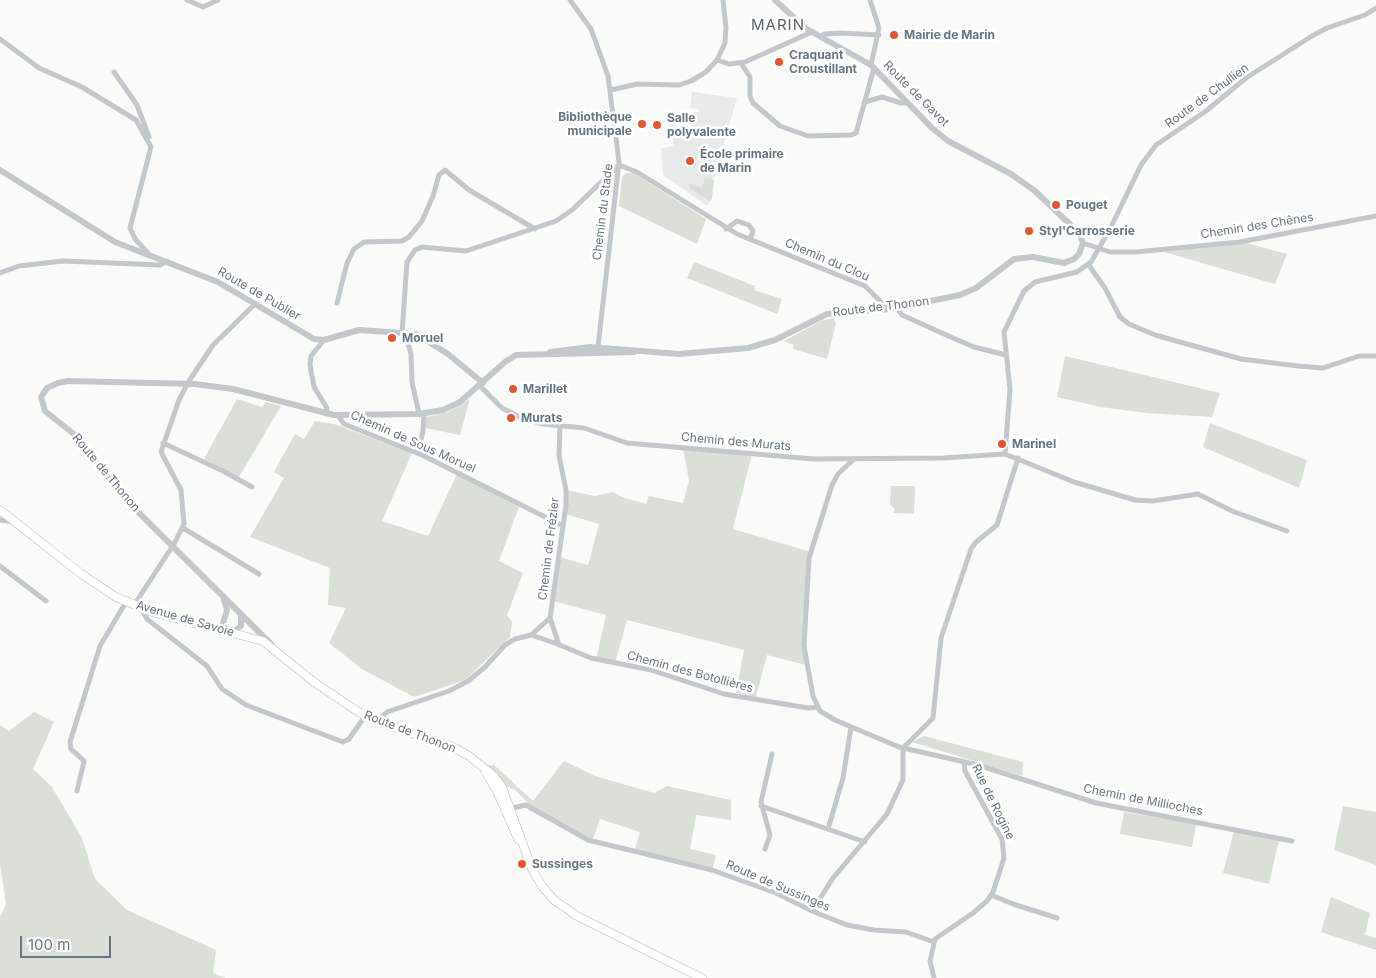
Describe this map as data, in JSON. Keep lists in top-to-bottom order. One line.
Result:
{"streets":{"main road":["Route de Thonon","Avenue de Savoie"],"street":["Route de Gavot","Route de Chullien","Chemin du Stade","Chemin des Chênes","Chemin du Clou","Route de Publier","Chemin de Sous Moruel","Chemin des Murats","Chemin de Frézier","Chemin des Botollières","Chemin de Millioches","Rue de Rogine","Route de Sussinges"]},"crossings":[["Route de Gavot","Chemin des Chênes"],["Route de Gavot","Route de Thonon"],["Route de Chullien","Chemin des Chênes"],["Chemin du Stade","Chemin du Clou"],["Chemin du Stade","Route de Thonon"],["Chemin des Chênes","Route de Thonon"],["Chemin du Clou","Route de Thonon"],["Route de Thonon","Chemin de Sous Moruel"],["Route de Thonon","Chemin des Murats"],["Route de Thonon","Chemin de Frézier"],["Route de Thonon","Avenue de Savoie"],["Route de Thonon","Route de Sussinges"],["Chemin de Sous Moruel","Chemin de Frézier"],["Chemin des Murats","Chemin de Frézier"],["Chemin de Frézier","Chemin des Botollières"],["Chemin des Botollières","Rue de Rogine"],["Chemin de Millioches","Rue de Rogine"],["Rue de Rogine","Route de Sussinges"]],"districts":["MARIN"],"places":["Mairie de Marin","Craquant Croustillant","Bibliothèque municipale","Salle polyvalente","École primaire de Marin","Pouget","Styl'Carrosserie","Moruel","Marillet","Murats","Marinel","Sussinges"],"scale_bar":"100 m"}
